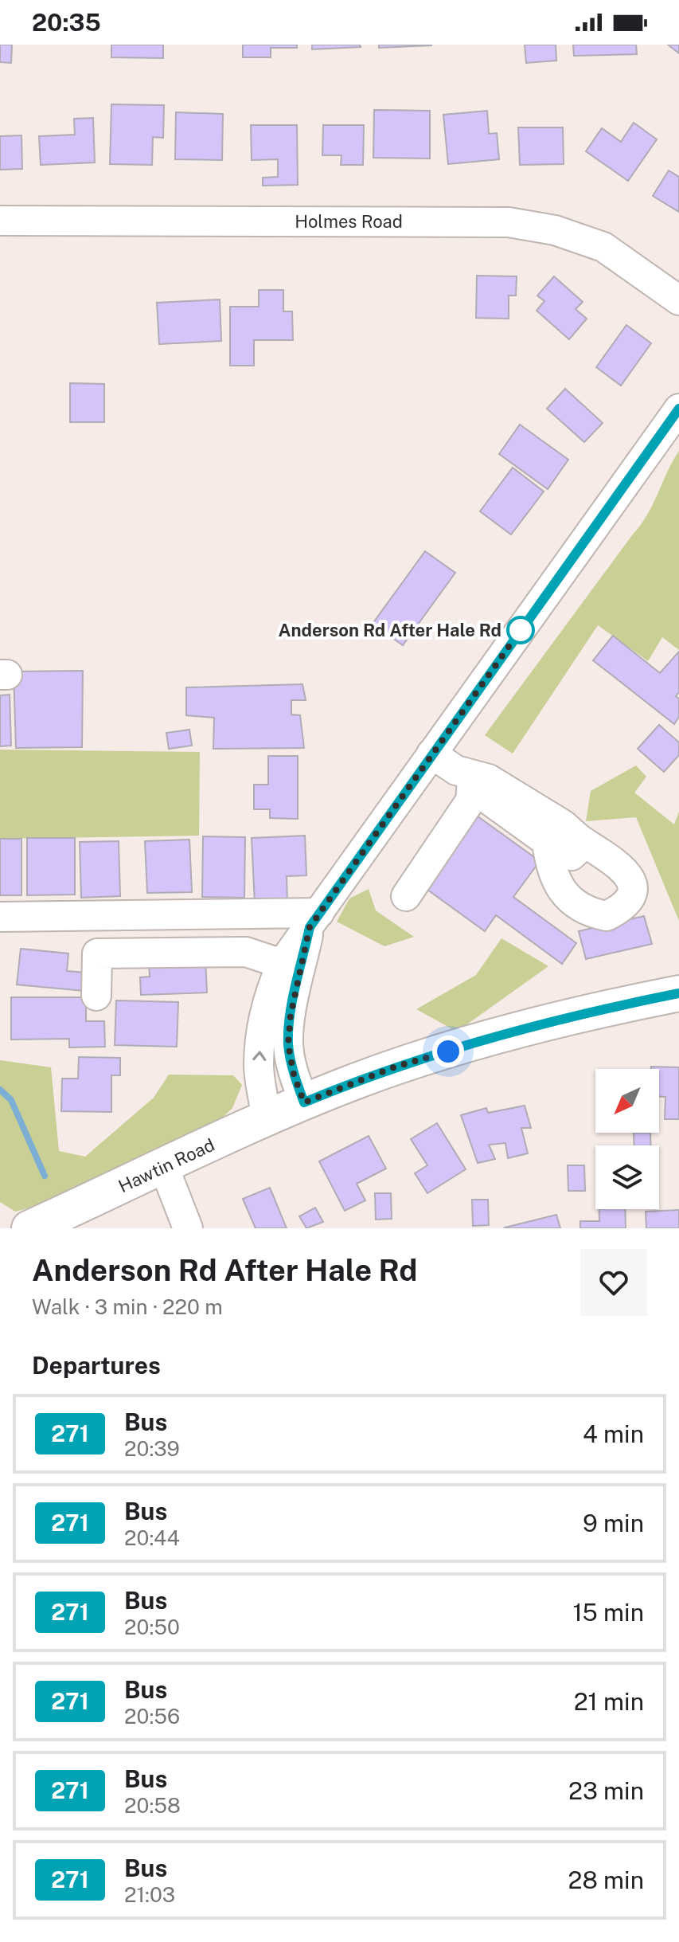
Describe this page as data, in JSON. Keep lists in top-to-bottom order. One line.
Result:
{"streets":{"main road":["Hawtin Road"],"street":["Holmes Road"]},"places":["Anderson Rd After Hale Rd"],"lines":["bus line 271"],"north":"bottom left","page":{"status":"20:35","heading":[["Anderson Rd After Hale Rd","Walk · 3 min · 220 m"],"Departures"],"list":[{"mark":"271","name":"Bus","note":"20:39","value":"4 min"},{"mark":"271","name":"Bus","note":"20:44","value":"9 min"},{"mark":"271","name":"Bus","note":"20:50","value":"15 min"},{"mark":"271","name":"Bus","note":"20:56","value":"21 min"},{"mark":"271","name":"Bus","note":"20:58","value":"23 min"},{"mark":"271","name":"Bus","note":"21:03","value":"28 min"}]}}
